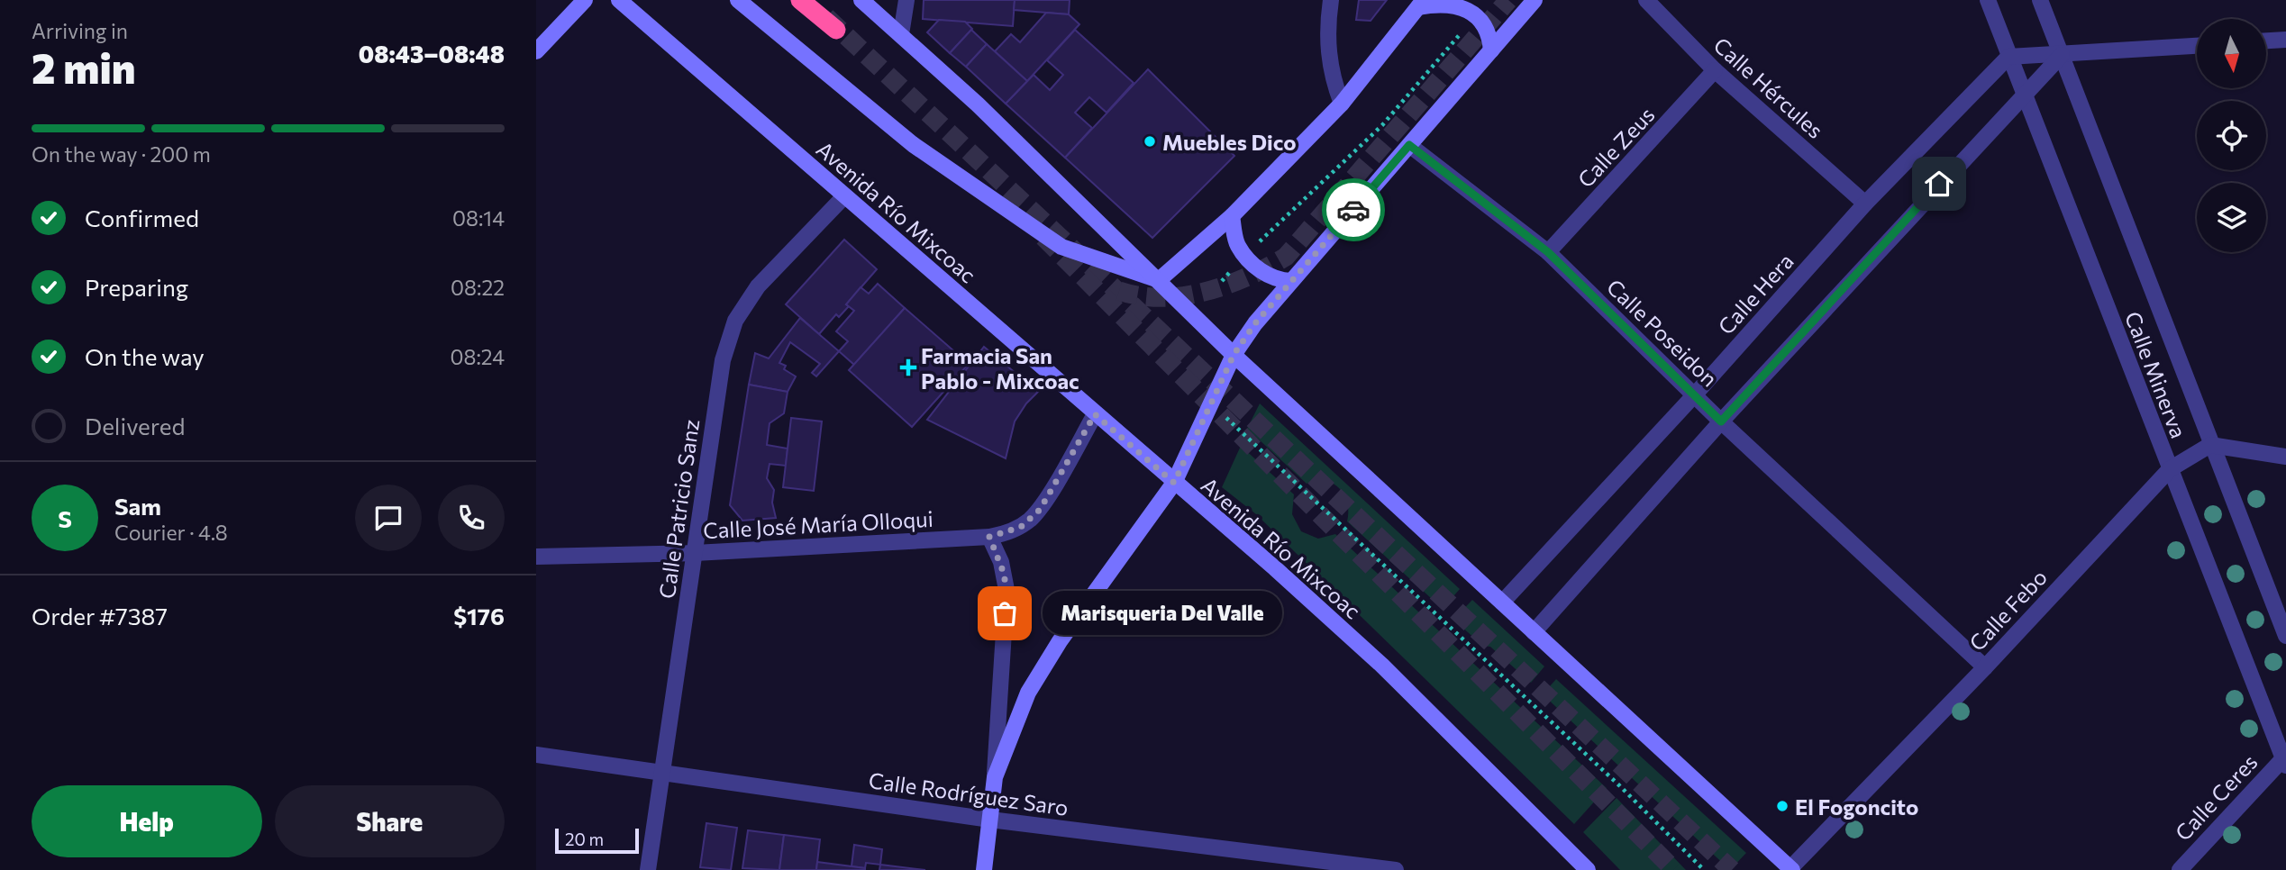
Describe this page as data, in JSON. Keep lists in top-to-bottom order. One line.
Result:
{"streets":{"main road":["Avenida Río Mixcoac"],"street":["Calle Hércules","Calle Zeus","Calle Hera","Calle Poseidon","Calle Minerva","Calle Patricio Sanz","Calle José María Olloqui","Calle Febo","Calle Rodríguez Saro","Calle Ceres"]},"crossings":[["Calle Hércules","Calle Zeus"],["Calle Hércules","Calle Hera"],["Calle Zeus","Calle Poseidon"],["Avenida Río Mixcoac","Calle Patricio Sanz"],["Avenida Río Mixcoac","Calle José María Olloqui"],["Calle Hera","Calle Poseidon"],["Calle Hera","Calle Minerva"],["Calle Poseidon","Calle Febo"],["Calle Minerva","Calle Febo"],["Calle Minerva","Calle Ceres"],["Calle Patricio Sanz","Calle José María Olloqui"],["Calle Patricio Sanz","Calle Rodríguez Saro"]],"places":{"other":["Muebles Dico","Marisqueria Del Valle","El Fogoncito"],"health":["Farmacia San Pablo - Mixcoac"]},"scale_bar":"20 m","north":"bottom","page":{"heading":["2 min","Arriving in","08:43–08:48"],"panel":["Sam","Courier · 4.8","Order #7387","$176"],"bar":"On the way · 200 m","list":[["Confirmed","08:14"],["Preparing","08:22"],["On the way","08:24"],"Delivered"],"round":"S","bubble":"Marisqueria Del Valle","buttons":["Help","Share"],"scale":"20 m"}}
